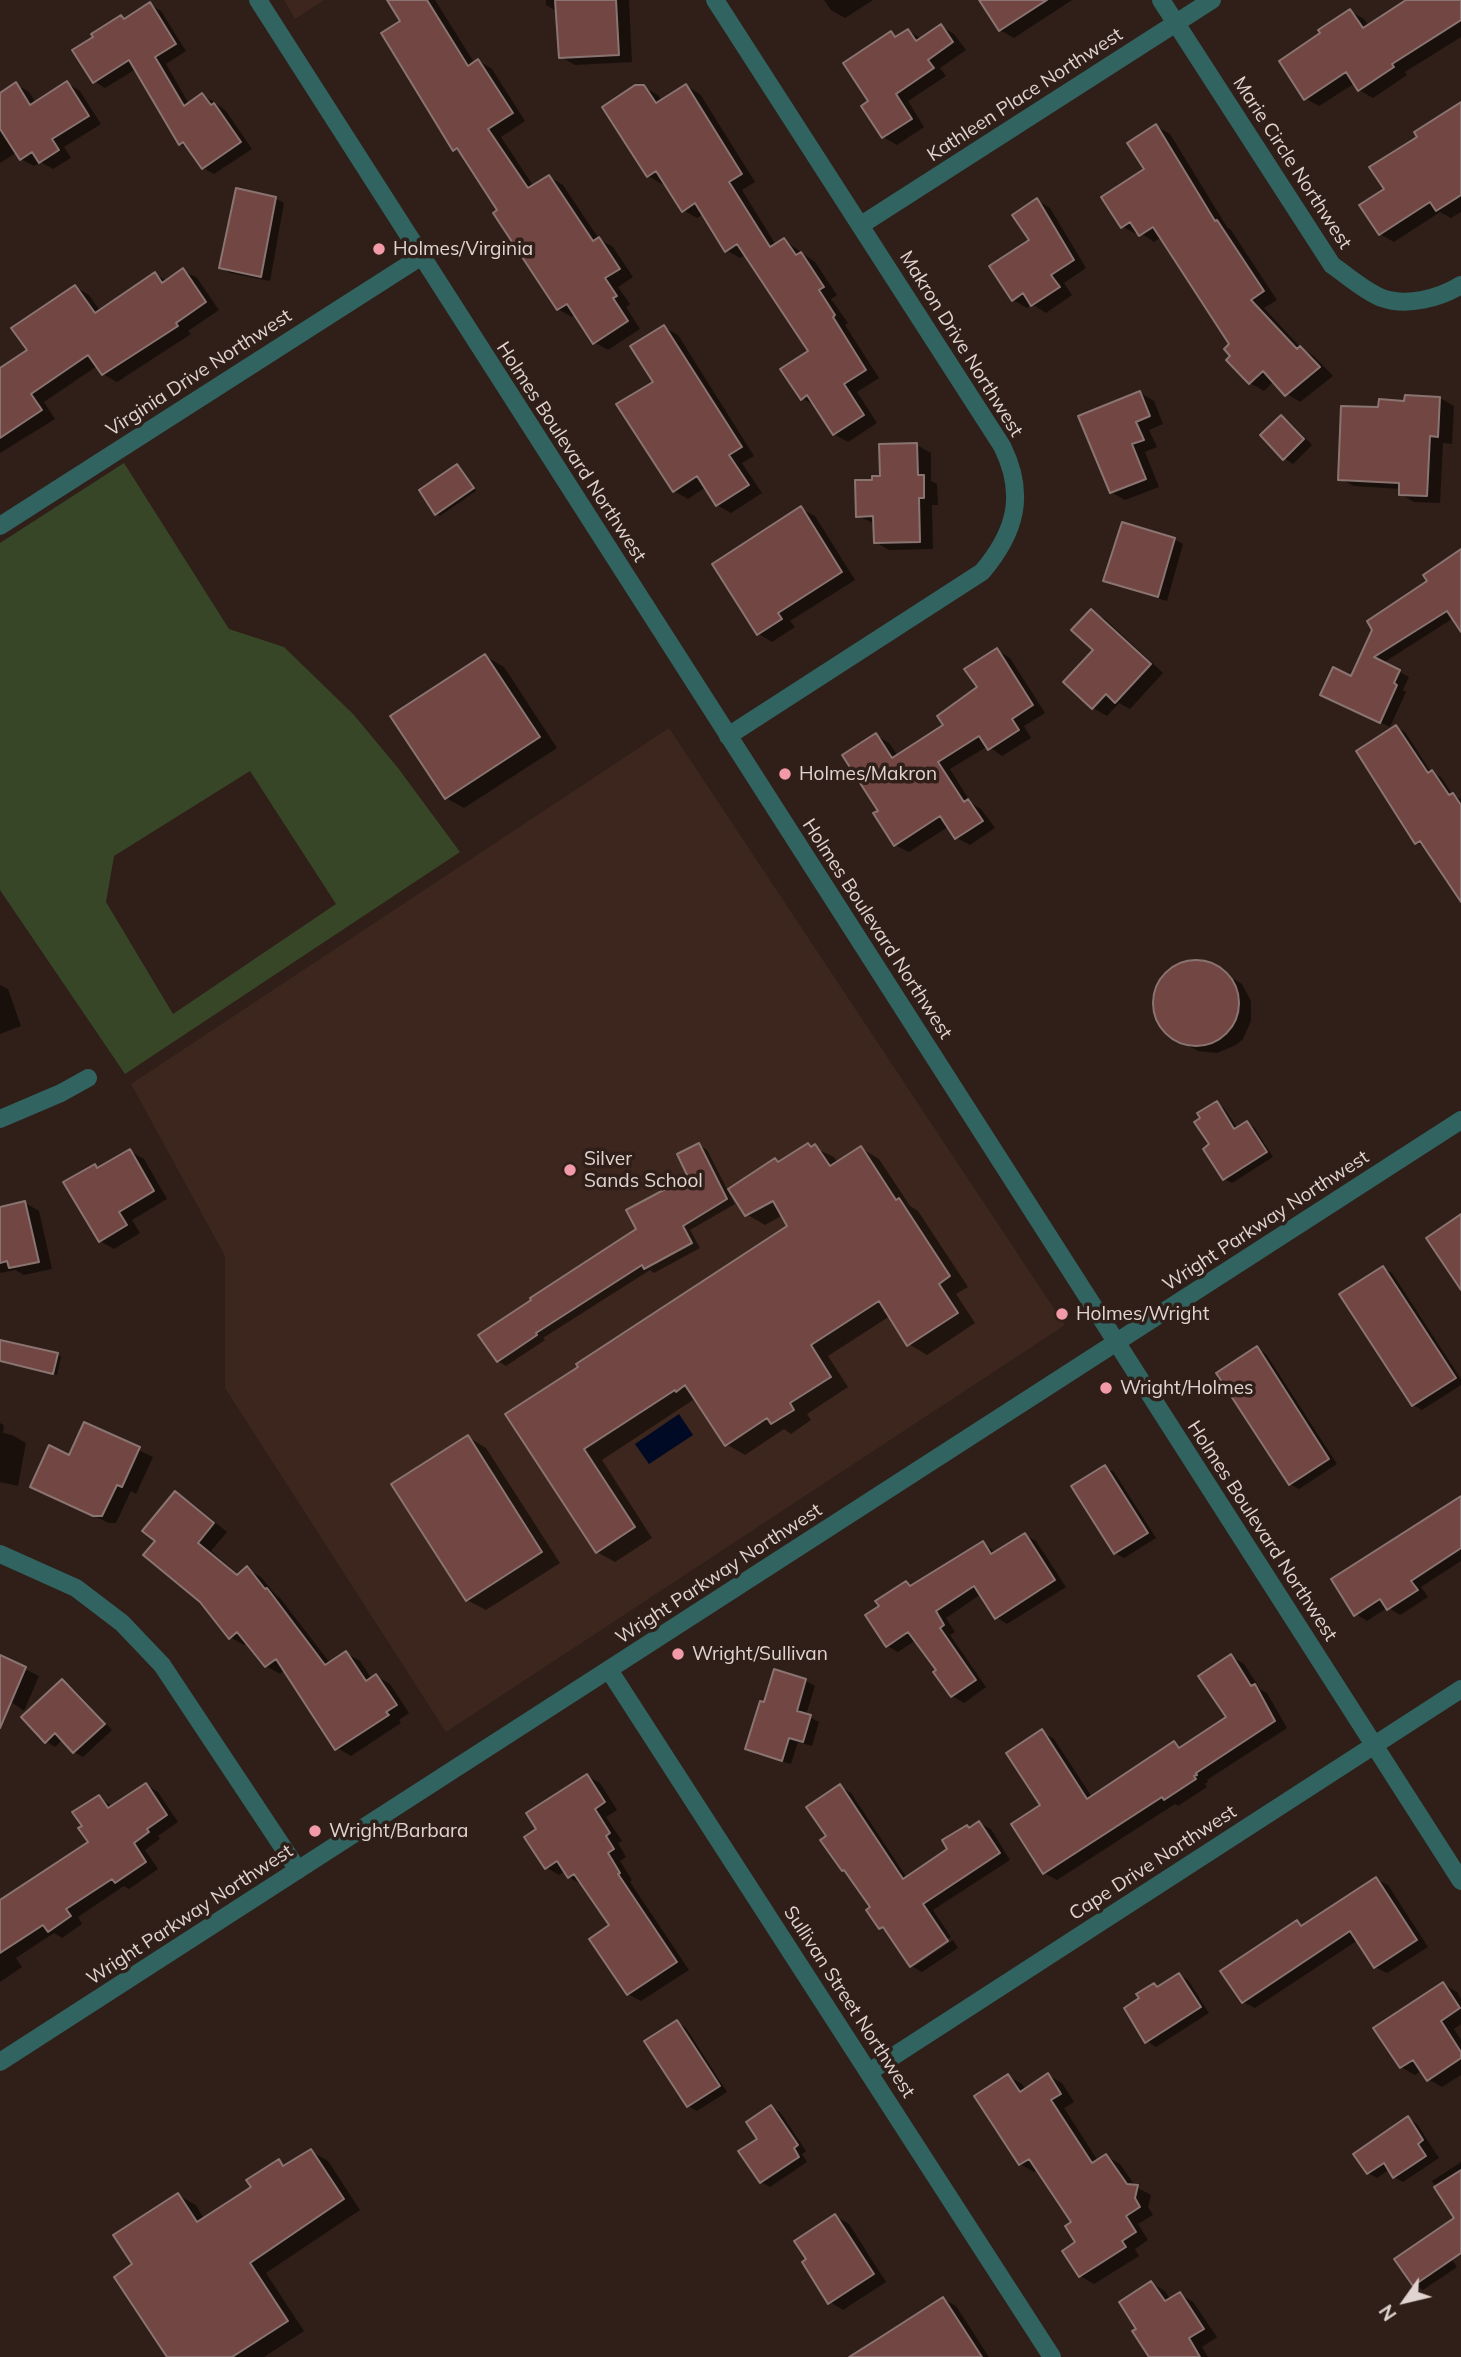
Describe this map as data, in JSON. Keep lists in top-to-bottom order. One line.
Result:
{"streets":{"street":["Kathleen Place Northwest","Marie Circle Northwest","Makron Drive Northwest","Virginia Drive Northwest","Holmes Boulevard Northwest","Wright Parkway Northwest","Cape Drive Northwest","Sullivan Street Northwest"]},"crossings":[["Kathleen Place Northwest","Marie Circle Northwest"],["Kathleen Place Northwest","Makron Drive Northwest"],["Makron Drive Northwest","Holmes Boulevard Northwest"],["Virginia Drive Northwest","Holmes Boulevard Northwest"],["Holmes Boulevard Northwest","Wright Parkway Northwest"],["Holmes Boulevard Northwest","Cape Drive Northwest"],["Wright Parkway Northwest","Sullivan Street Northwest"],["Cape Drive Northwest","Sullivan Street Northwest"]],"places":["Holmes/Virginia","Holmes/Makron","Silver Sands School","Holmes/Wright","Wright/Holmes","Wright/Sullivan","Wright/Barbara"],"north":"bottom left"}
